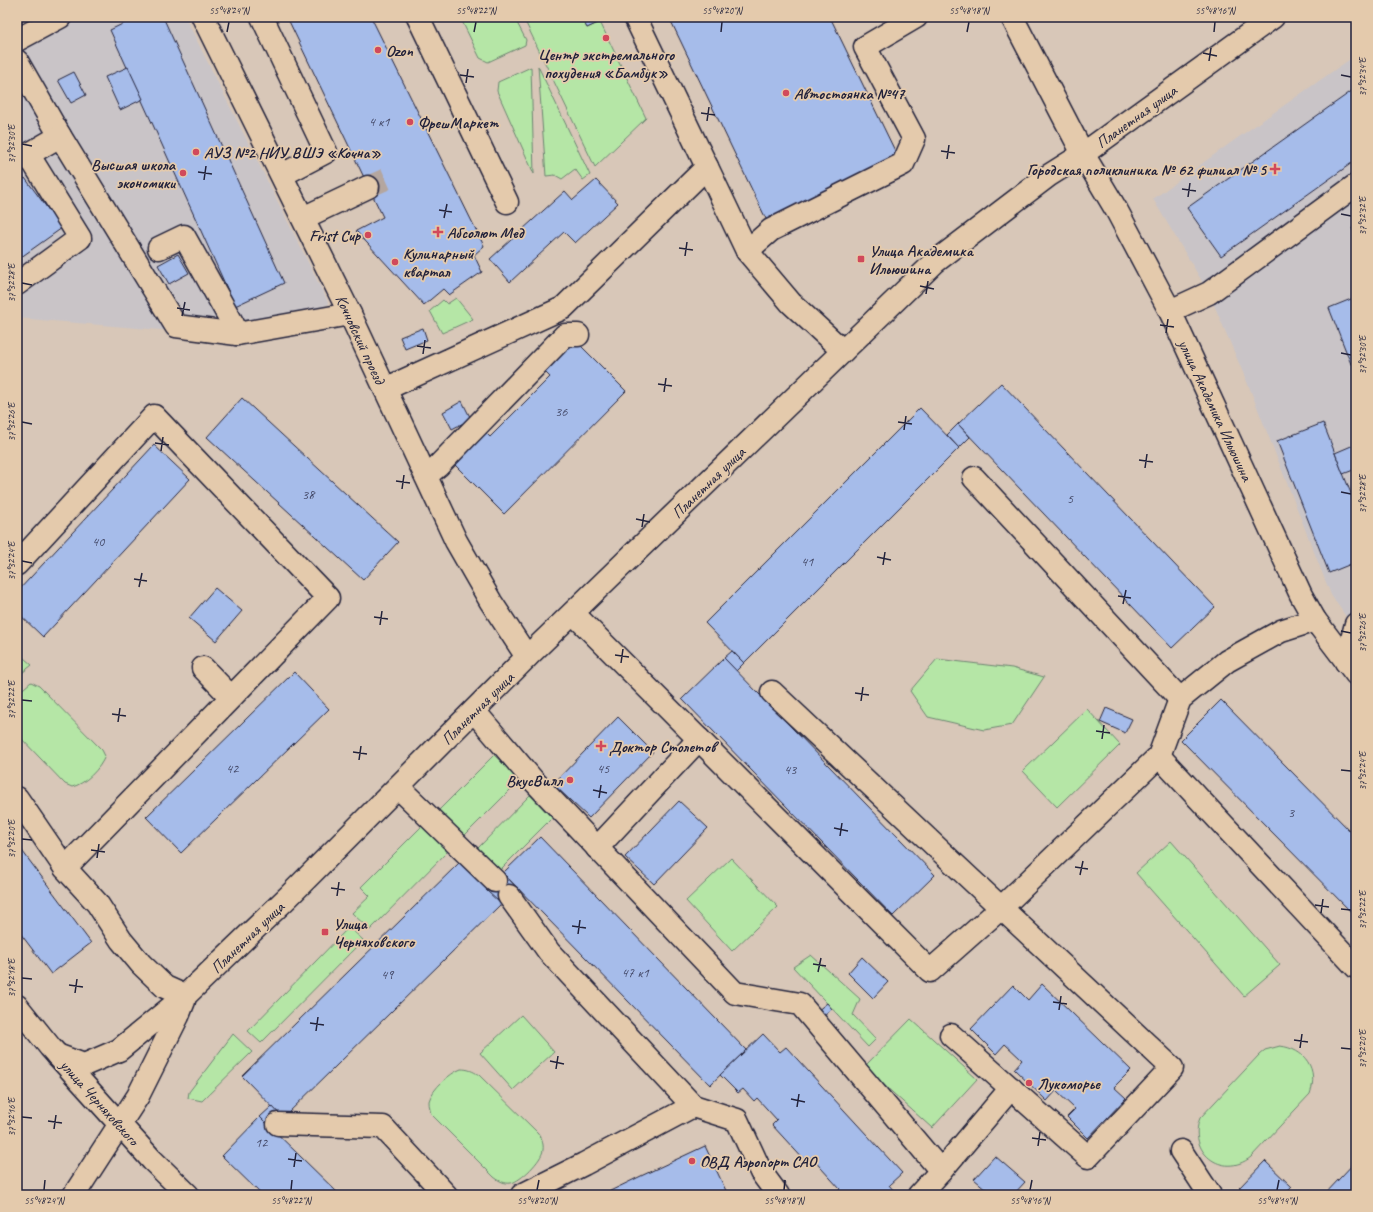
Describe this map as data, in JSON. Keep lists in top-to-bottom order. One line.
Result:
{"streets":{"street":["Планетная улица","Кочновский проезд","улица Академика Ильюшина","улица Черняховского"]},"crossings":[["Планетная улица","Кочновский проезд"],["Планетная улица","улица Академика Ильюшина"],["Планетная улица","улица Черняховского"]],"places":{"other":["Центр экстремального похудения «Бамбук»","Ozon","Автостоянка №47","ФрешМаркет","АУЗ №2 НИУ ВШЭ «Кочна»","Высшая школа экономики","Frist Cup","Кулинарный квартал","ВкусВилл","Лукоморье","ОВД Аэропорт САО"],"health":["Городская поликлиника № 62 филиал № 5","Абсолют Мед","Доктор Столетов"],"transit":["Улица Академика Ильюшина","Улица Черняховского"]},"house_numbers":["4 к1","36","38","5","40","41","42","45","43","3","47 к1","49","12"],"coordinates":["55°48'24\"N","55°48'22\"N","55°48'20\"N","55°48'18\"N","55°48'16\"N","37°32'34\"E","37°32'30\"E","37°32'32\"E","37°32'28\"E","37°32'26\"E","37°32'24\"E","37°32'22\"E","37°32'20\"E","37°32'18\"E","37°32'16\"E","55°48'14\"N"]}
